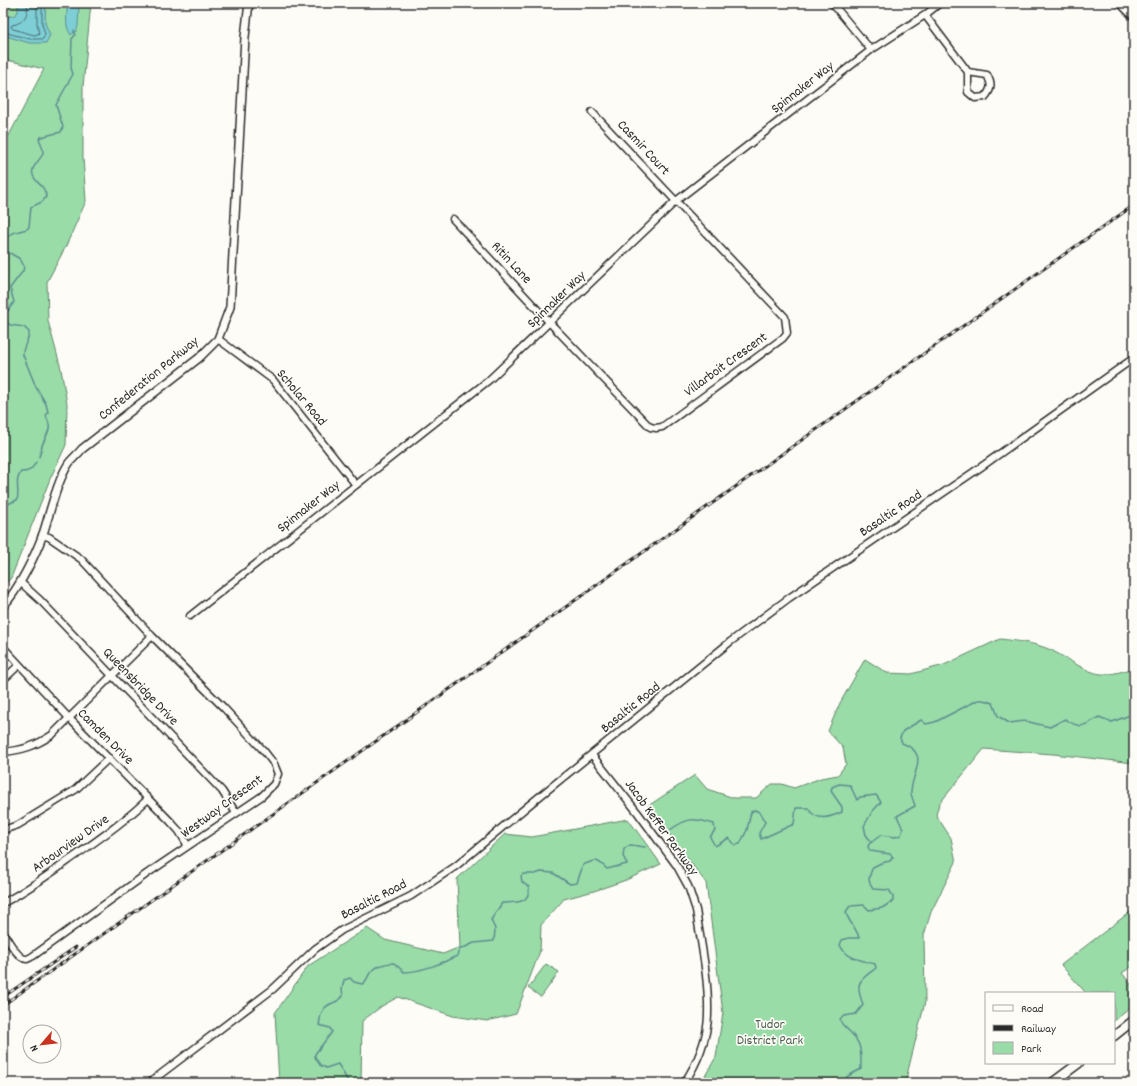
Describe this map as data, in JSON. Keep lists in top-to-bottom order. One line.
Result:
{"streets":{"street":["Spinnaker Way","Casmir Court","Ritin Lane","Villarboit Crescent","Confederation Parkway","Scholar Road","Basaltic Road","Queensbridge Drive","Camden Drive","Westway Crescent","Jacob Keffer Parkway","Arbourview Drive"]},"crossings":[["Spinnaker Way","Casmir Court"],["Spinnaker Way","Ritin Lane"],["Spinnaker Way","Villarboit Crescent"],["Spinnaker Way","Scholar Road"],["Casmir Court","Villarboit Crescent"],["Ritin Lane","Villarboit Crescent"],["Confederation Parkway","Scholar Road"],["Confederation Parkway","Queensbridge Drive"],["Confederation Parkway","Westway Crescent"],["Basaltic Road","Jacob Keffer Parkway"],["Queensbridge Drive","Westway Crescent"],["Camden Drive","Westway Crescent"],["Camden Drive","Arbourview Drive"]],"parks":["Tudor District Park"],"legend":["Road","Railway","Park"],"north":"bottom left"}
